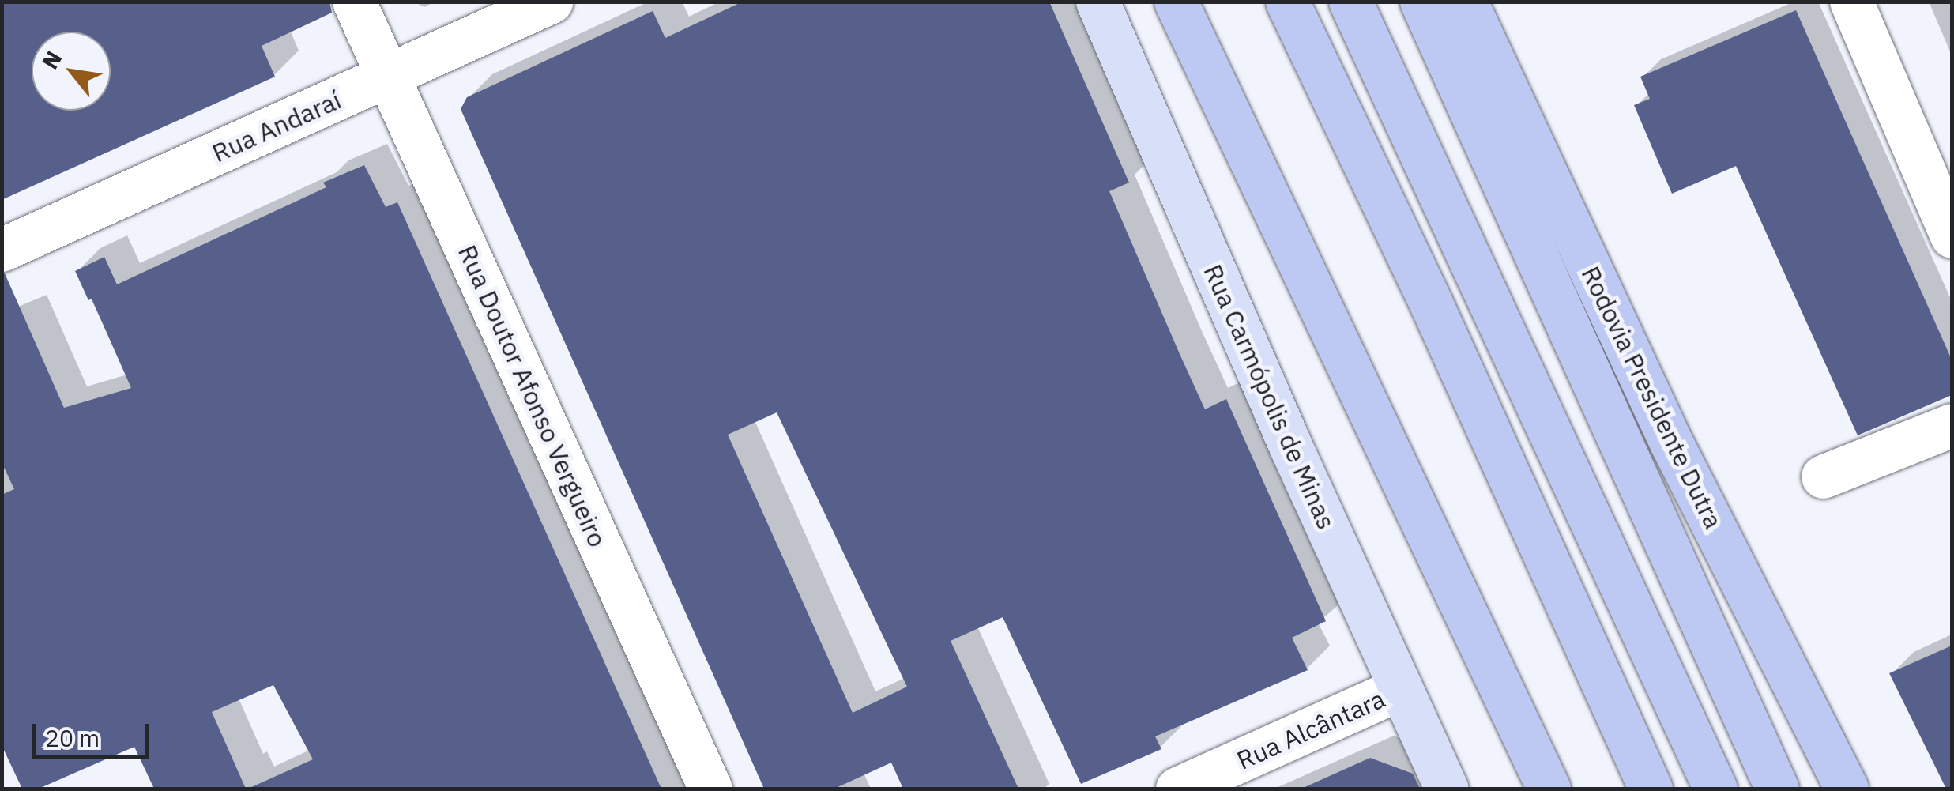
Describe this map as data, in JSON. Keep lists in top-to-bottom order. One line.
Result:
{"streets":{"highway":["Rodovia Presidente Dutra"],"main road":["Rua Carmópolis de Minas"],"street":["Rua Andaraí","Rua Doutor Afonso Vergueiro","Rua Alcântara"]},"crossings":[["Rua Andaraí","Rua Doutor Afonso Vergueiro"],["Rua Carmópolis de Minas","Rua Alcântara"]],"scale_bar":"20 m","north":"top left"}
